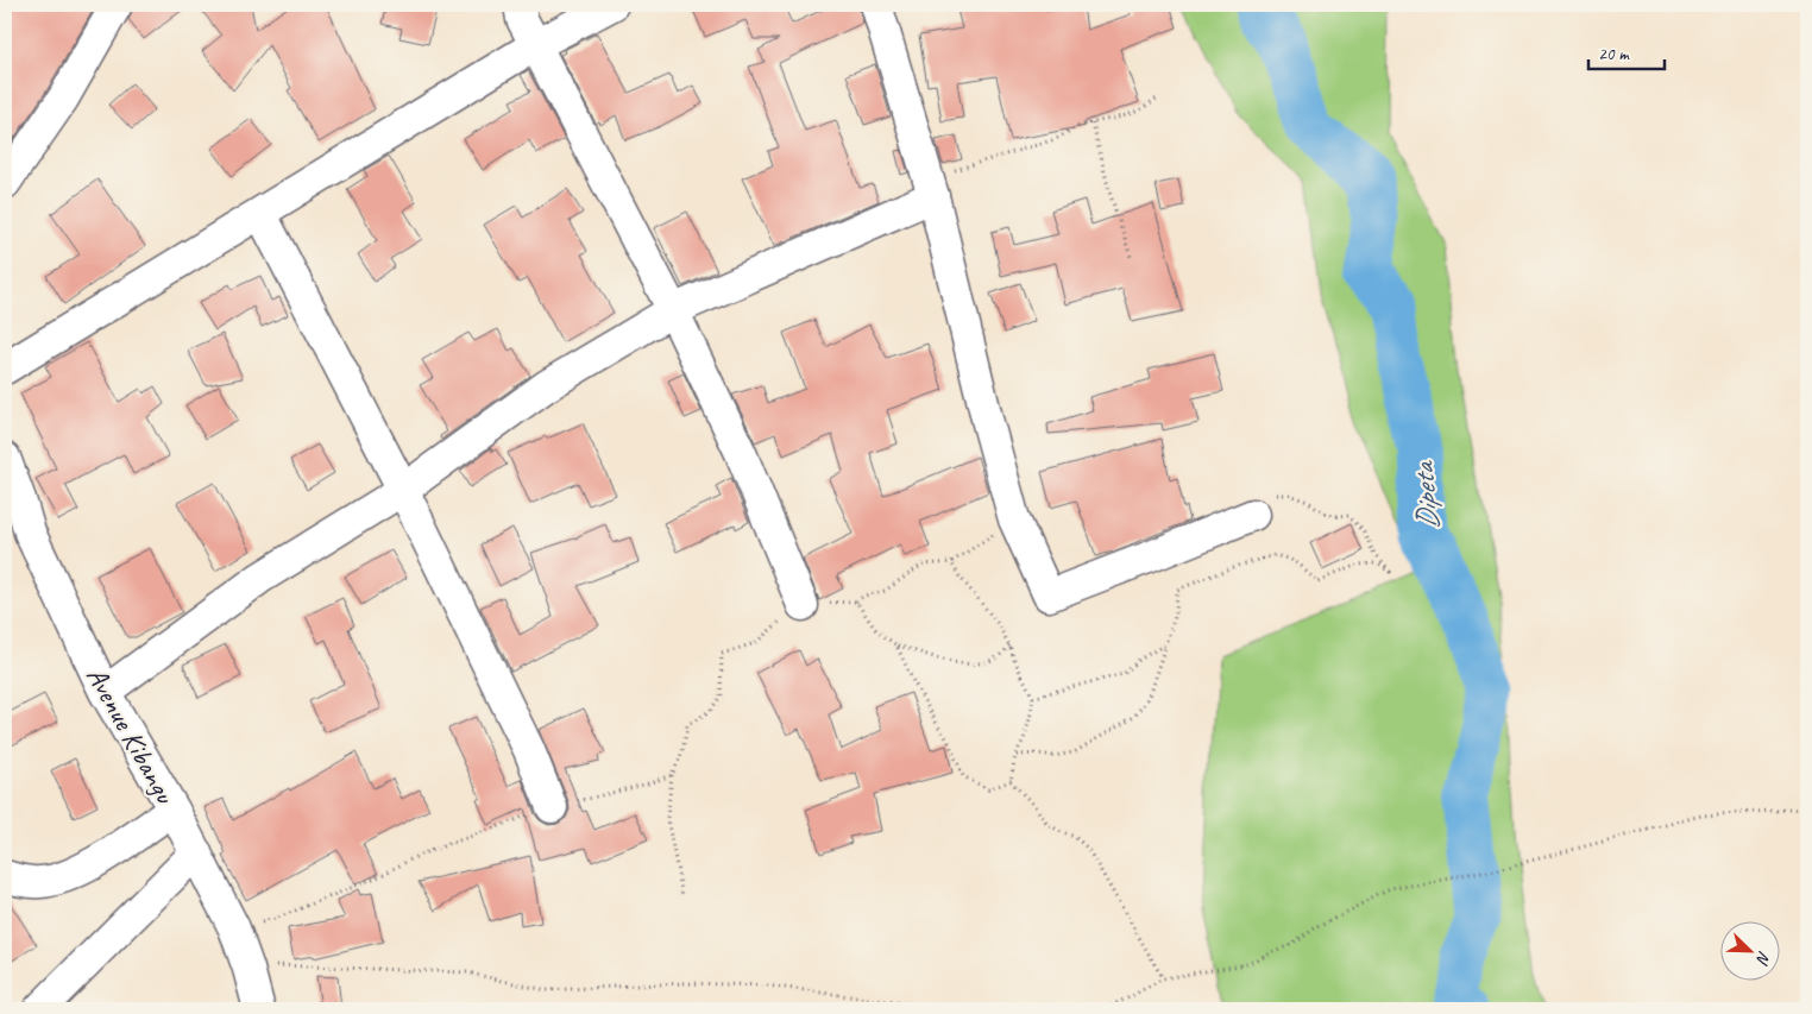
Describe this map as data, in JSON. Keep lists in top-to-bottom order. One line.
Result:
{"streets":{"street":["Avenue Kibangu"]},"water":["Dipeta"],"scale_bar":"20 m","north":"bottom right"}
